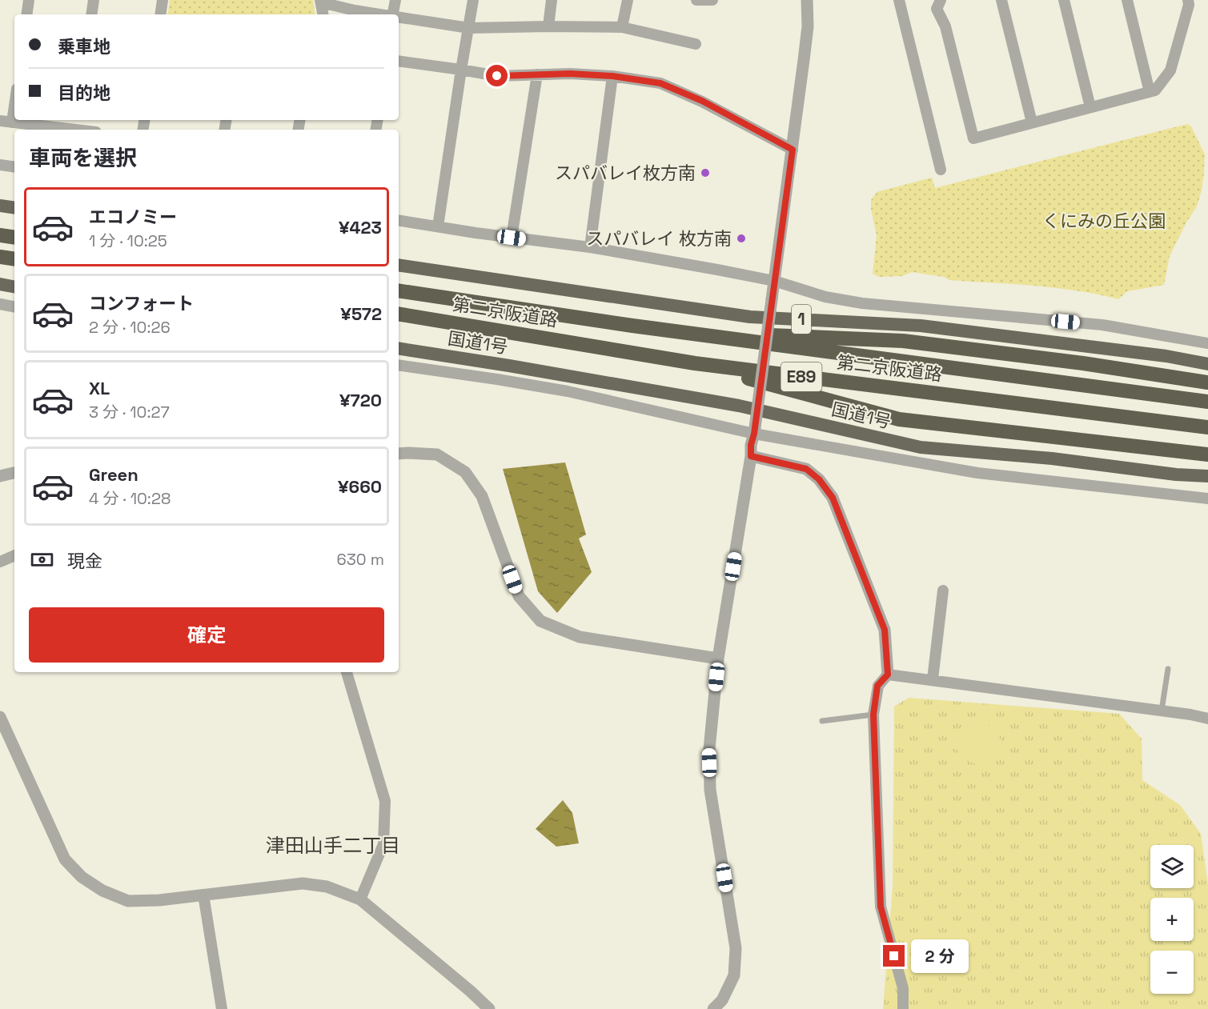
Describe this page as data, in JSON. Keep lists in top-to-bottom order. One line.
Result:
{"streets":{"highway":["第二京阪道路","1","国道1号","E89"]},"districts":["津田山手二丁目"],"parks":["くにみの丘公園"],"places":["スパバレイ枚方南","スパバレイ 枚方南"],"page":{"banner":["乗車地","目的地"],"heading":"車両を選択","list":[{"name":"エコノミー","note":"1 分 · 10:25","value":"¥423"},{"name":"コンフォート","note":"2 分 · 10:26","value":"¥572"},{"name":"XL","note":"3 分 · 10:27","value":"¥720"},{"name":"Green","note":"4 分 · 10:28","value":"¥660"}],"pay":["現金","630 m"],"buttons":"確定","map_buttons":["+","−"],"bubble":"2 分"}}
